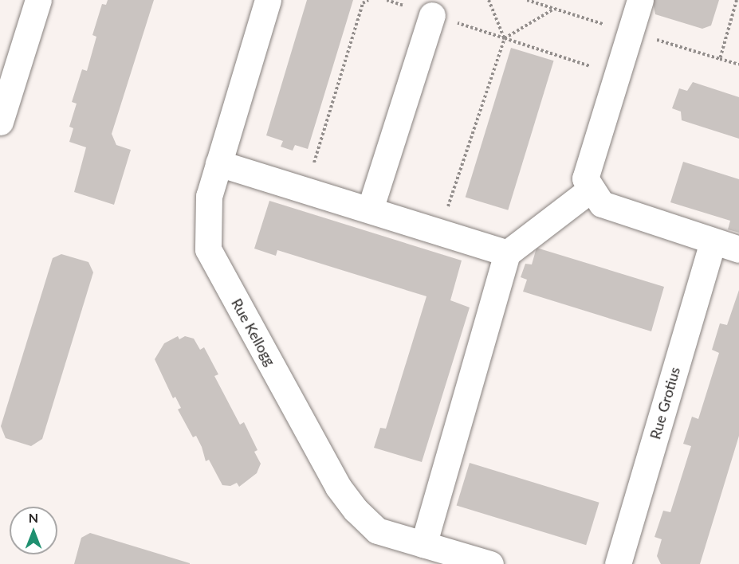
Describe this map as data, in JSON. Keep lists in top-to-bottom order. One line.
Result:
{"streets":{"street":["Rue Kellogg","Rue Grotius"]},"north":"top"}
